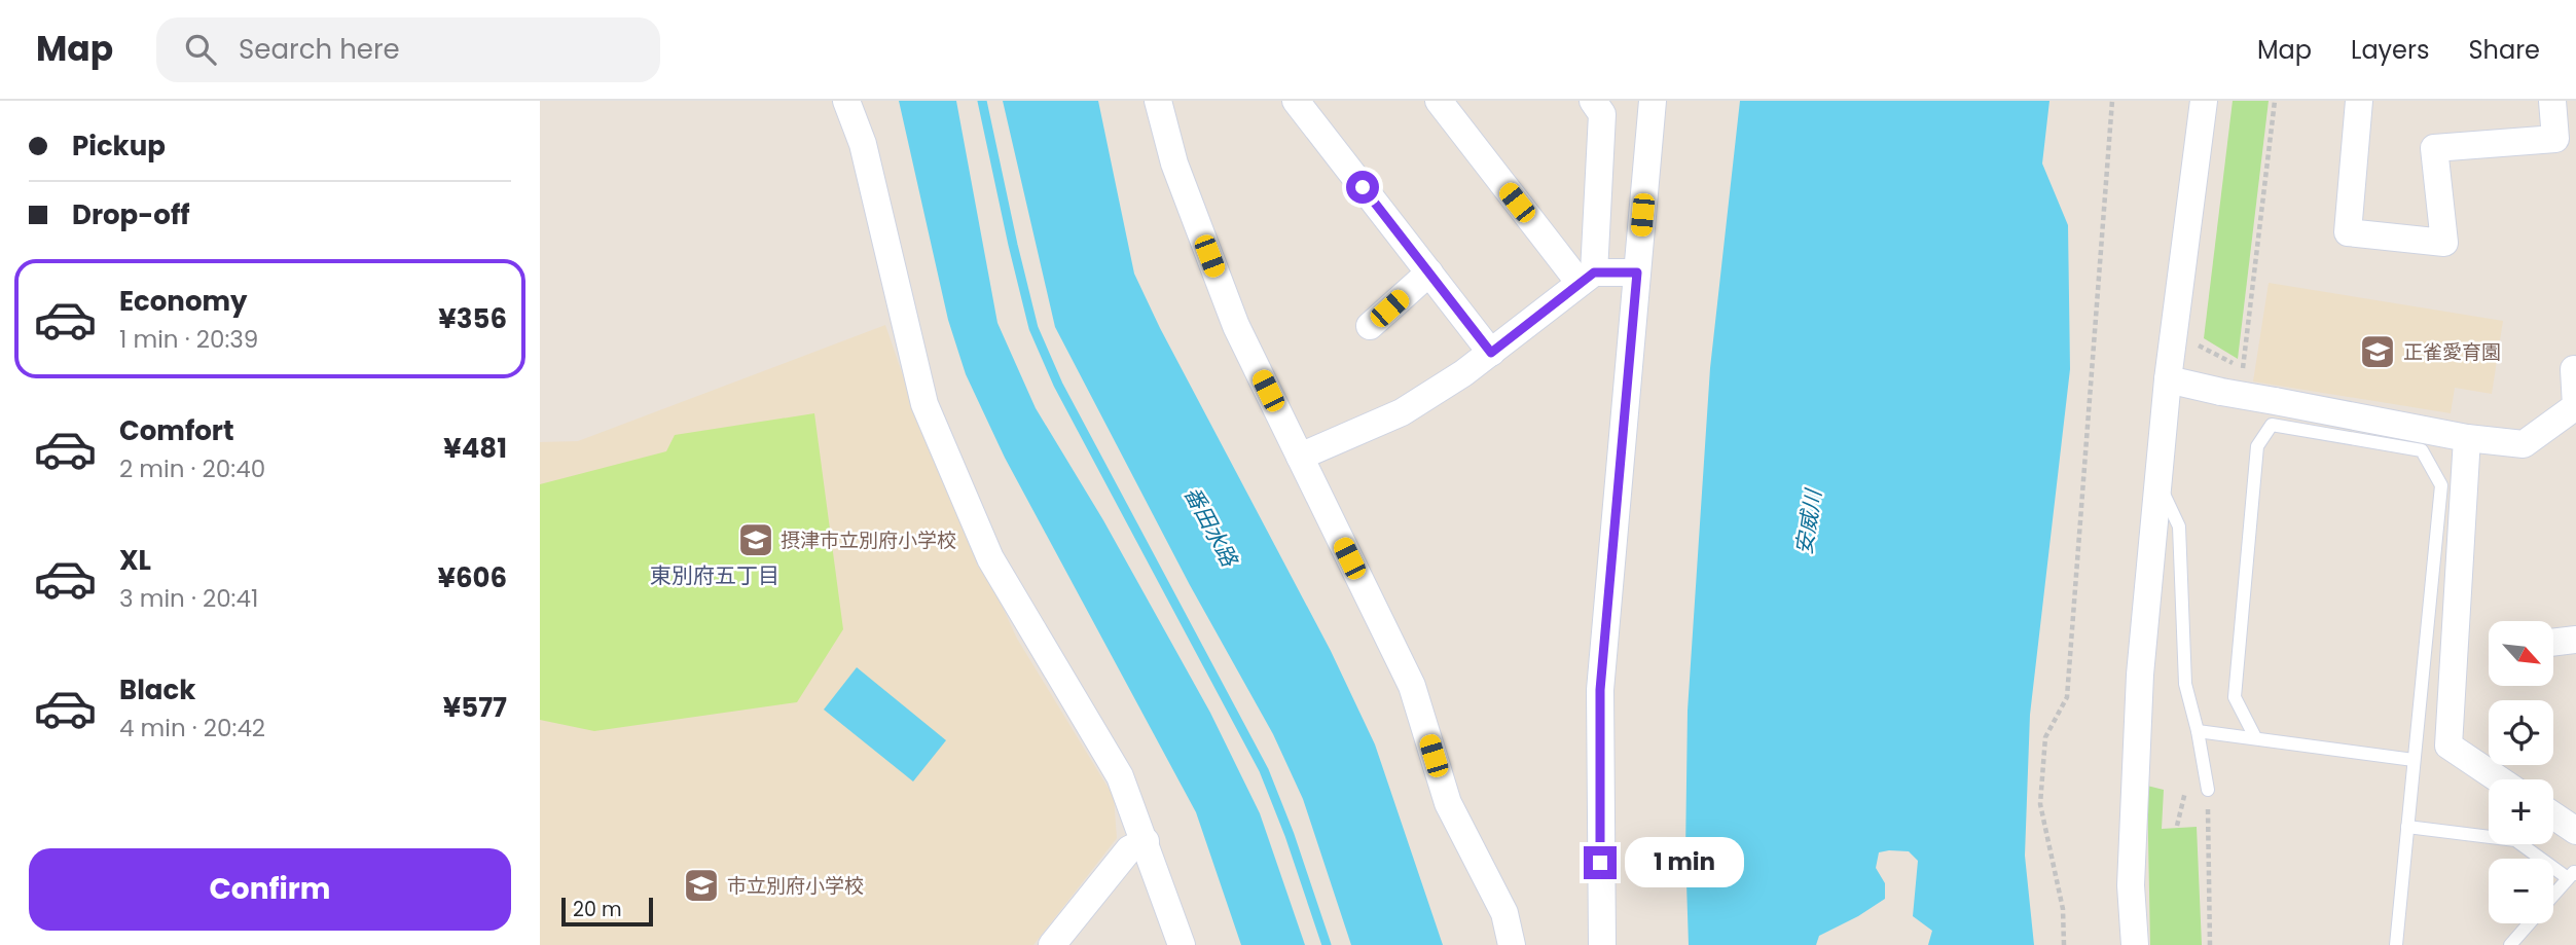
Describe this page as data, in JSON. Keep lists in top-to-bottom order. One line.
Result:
{"districts":["東別府五丁目"],"water":["安威川","番田水路"],"places":{"school or university":["正雀愛育園","摂津市立別府小学校","市立別府小学校"]},"scale_bar":"20 m","north":"bottom right","page":{"header":"Map","search":"Search here","nav":["Map","Layers","Share"],"banner":["Pickup","Drop-off"],"list":[{"name":"Economy","note":"1 min · 20:39","value":"¥356"},{"name":"Comfort","note":"2 min · 20:40","value":"¥481"},{"name":"XL","note":"3 min · 20:41","value":"¥606"},{"name":"Black","note":"4 min · 20:42","value":"¥577"}],"map_buttons":["+","−"],"buttons":"Confirm","bubble":"1 min","scale":"20 m"}}
